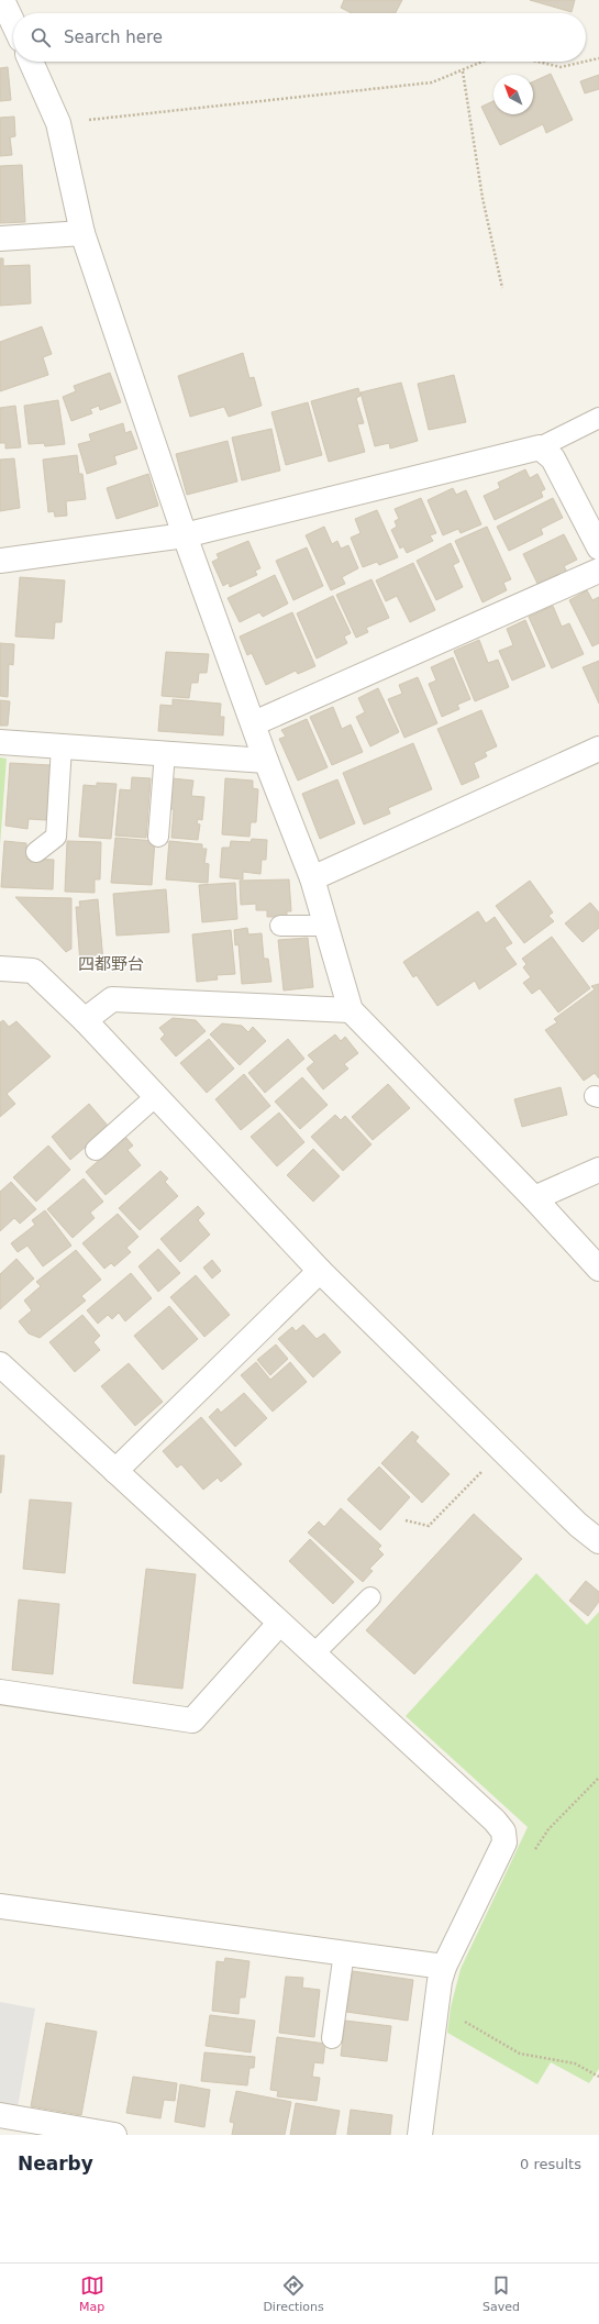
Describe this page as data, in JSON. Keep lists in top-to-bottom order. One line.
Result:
{"districts":["四都野台"],"north":"top left","page":{"search":"Search here","heading":["Nearby","0 results"],"nav":["Map","Directions","Saved"]}}
